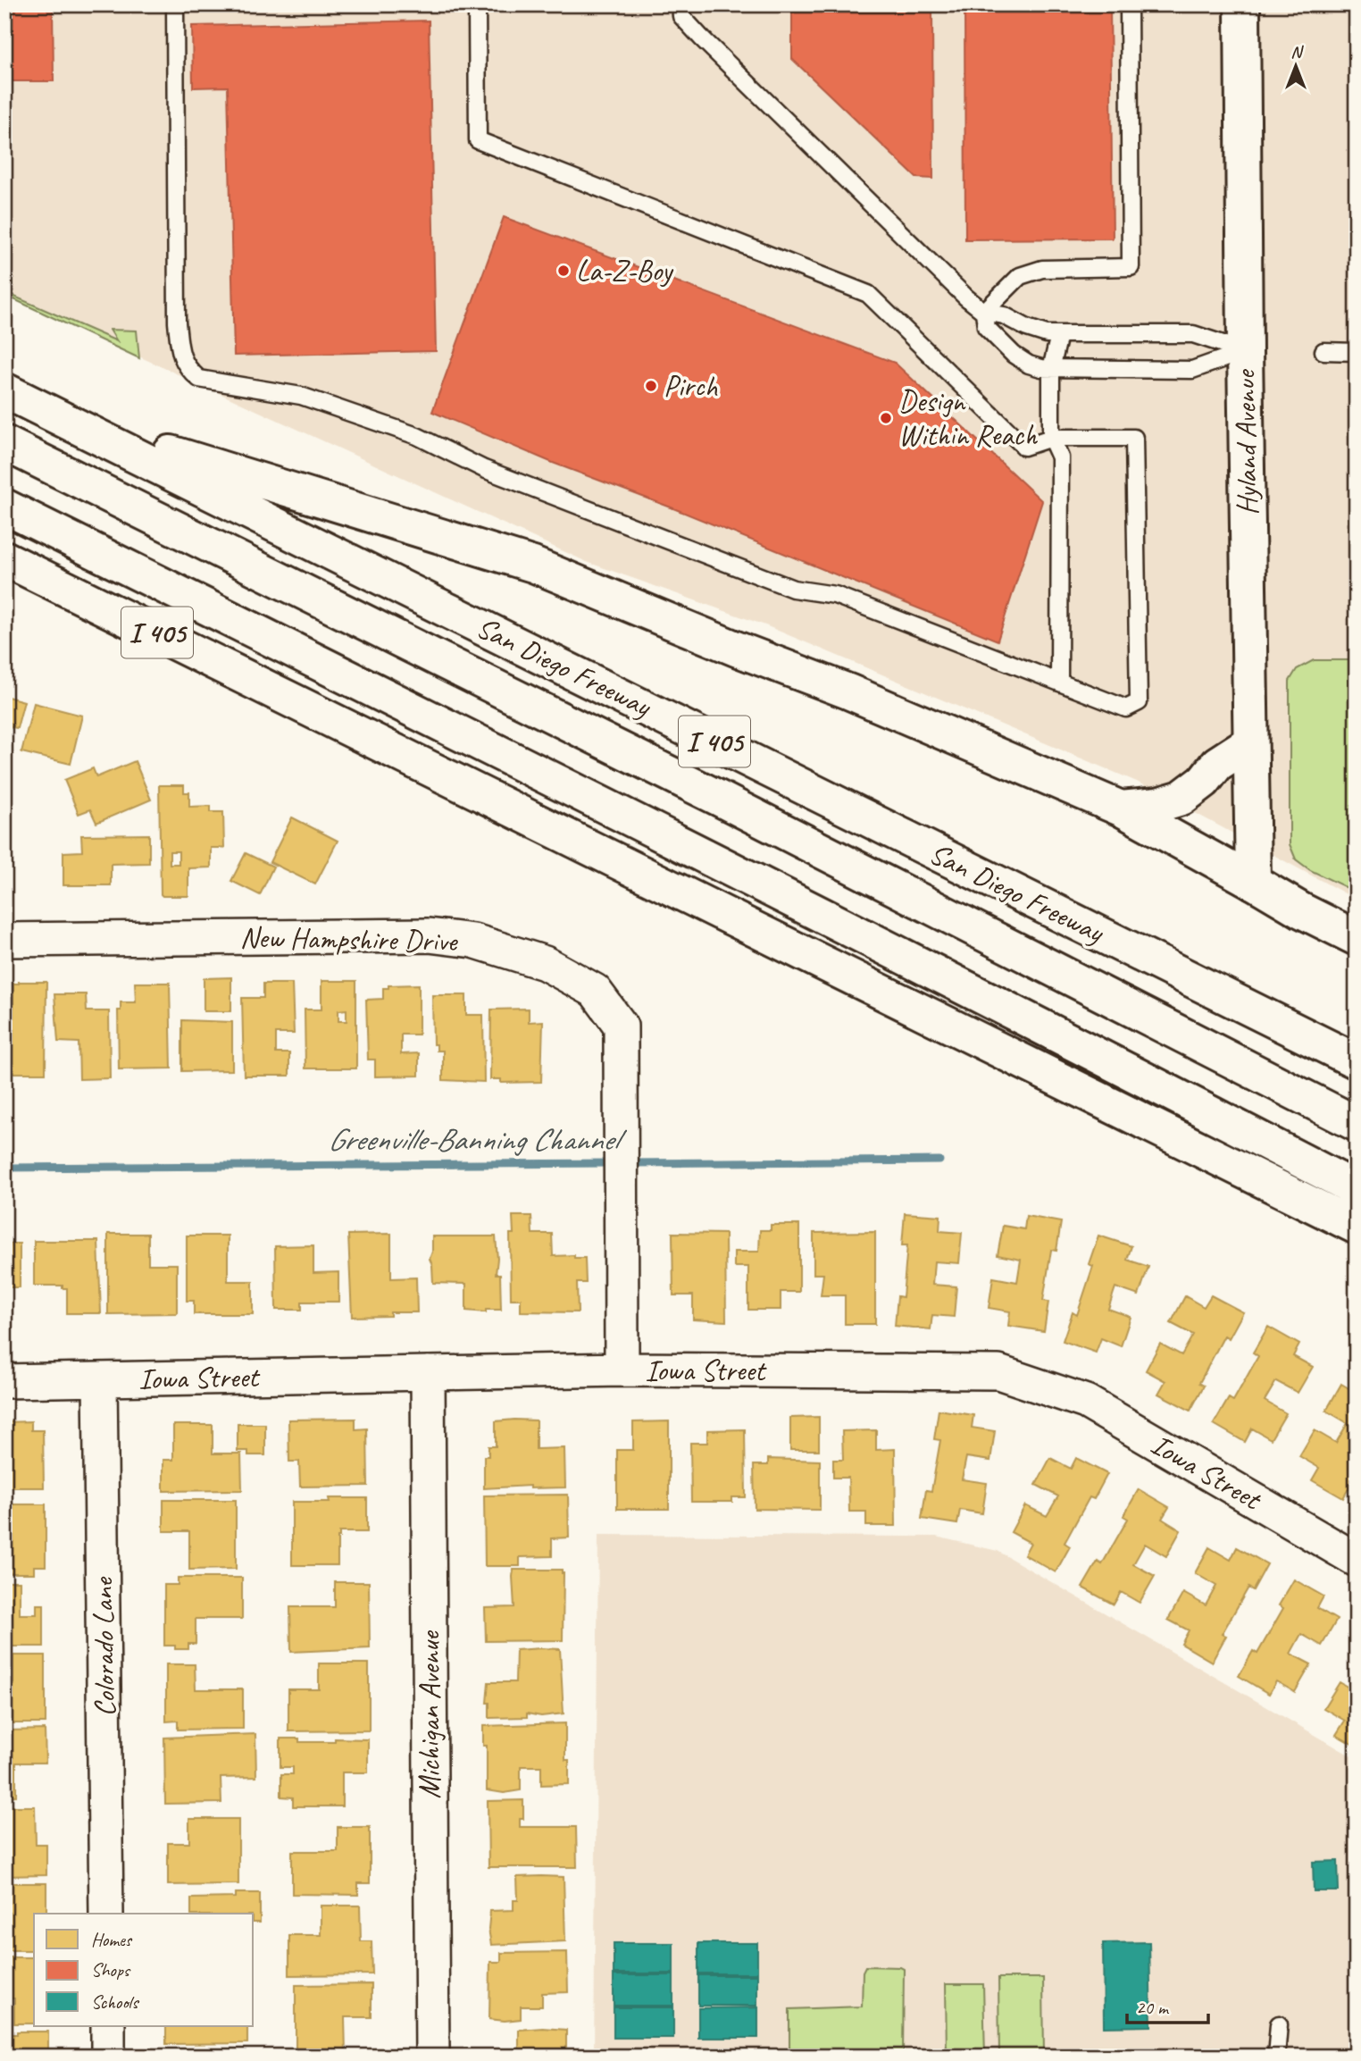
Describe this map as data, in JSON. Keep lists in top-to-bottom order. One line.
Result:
{"streets":{"main road":["Hyland Avenue","I 405","San Diego Freeway"],"street":["New Hampshire Drive","Iowa Street","Colorado Lane","Michigan Avenue"]},"crossings":[["New Hampshire Drive","Iowa Street"],["Iowa Street","Colorado Lane"],["Iowa Street","Michigan Avenue"]],"water":["Greenville-Banning Channel"],"places":["La-Z-Boy","Pirch","Design Within Reach"],"legend":["Homes","Shops","Schools"],"scale_bar":"20 m","north":"top"}
